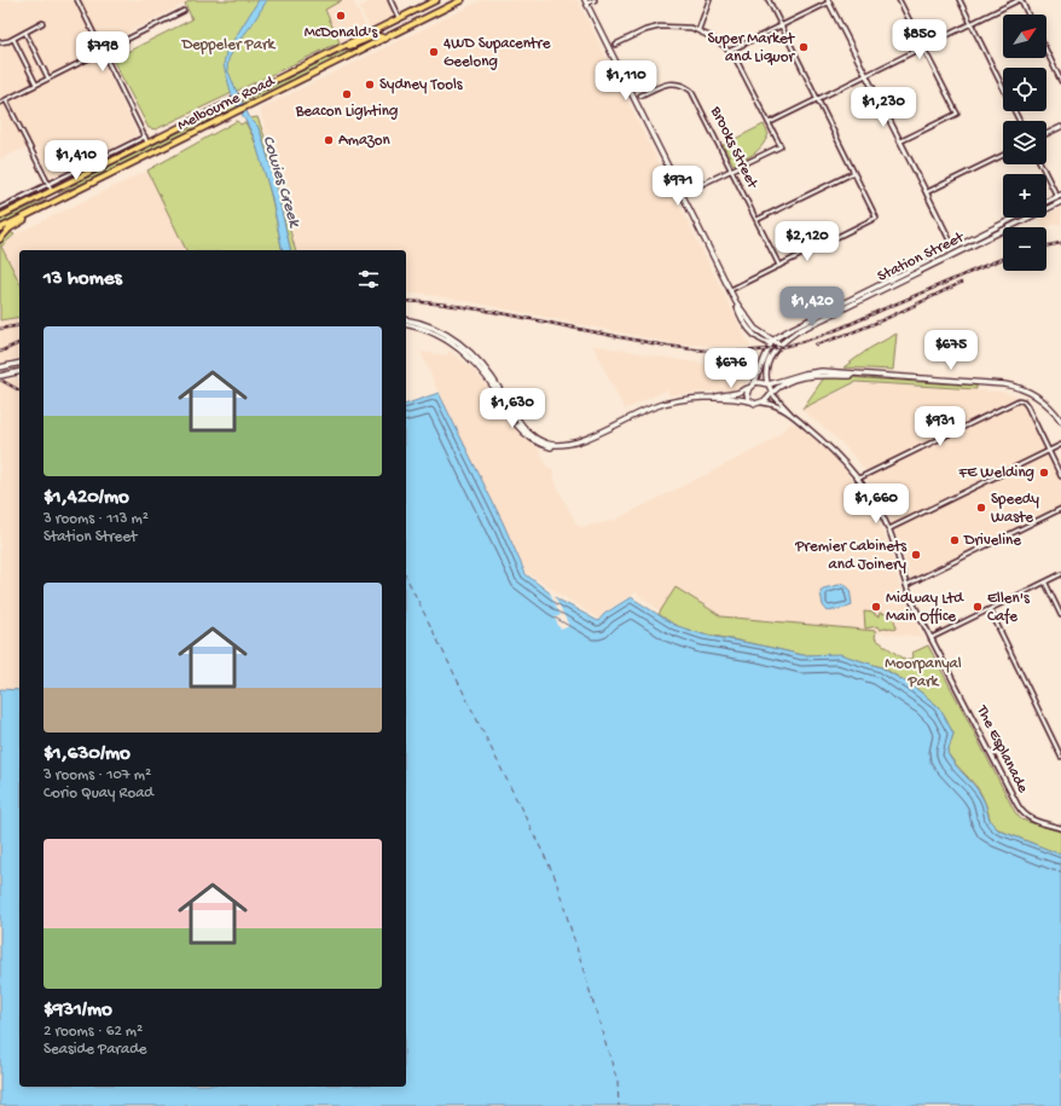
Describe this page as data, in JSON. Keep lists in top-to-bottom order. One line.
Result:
{"streets":{"highway":["Melbourne Road"],"main road":["Station Street"],"street":["Brooks Street","The Esplanade"]},"crossings":[["Station Street","The Esplanade"]],"water":["Cowies Creek"],"parks":["Deppeler Park","Moorpanyal Park"],"places":["McDonald's","Super Market and Liquor","4WD Supacentre Geelong","Sydney Tools","Beacon Lighting","Amazon","FE Welding","Speedy Waste","Driveline","Premier Cabinets and Joinery","Midway Ltd Main Office","Ellen's Cafe"],"north":"top right","page":{"map_buttons":["+","−"],"price":["$850","$798","$1,110","$1,230","$1,410","$971","$2,120","$1,420","$675","$676","$1,630","$931","$1,660"],"heading":"13 homes","list":[{"name":"$1,420/mo","note":"3 rooms · 113 m² · Station Street"},{"name":"$1,630/mo","note":"3 rooms · 107 m² · Corio Quay Road"},{"name":"$931/mo","note":"2 rooms · 62 m² · Seaside Parade"}]}}
